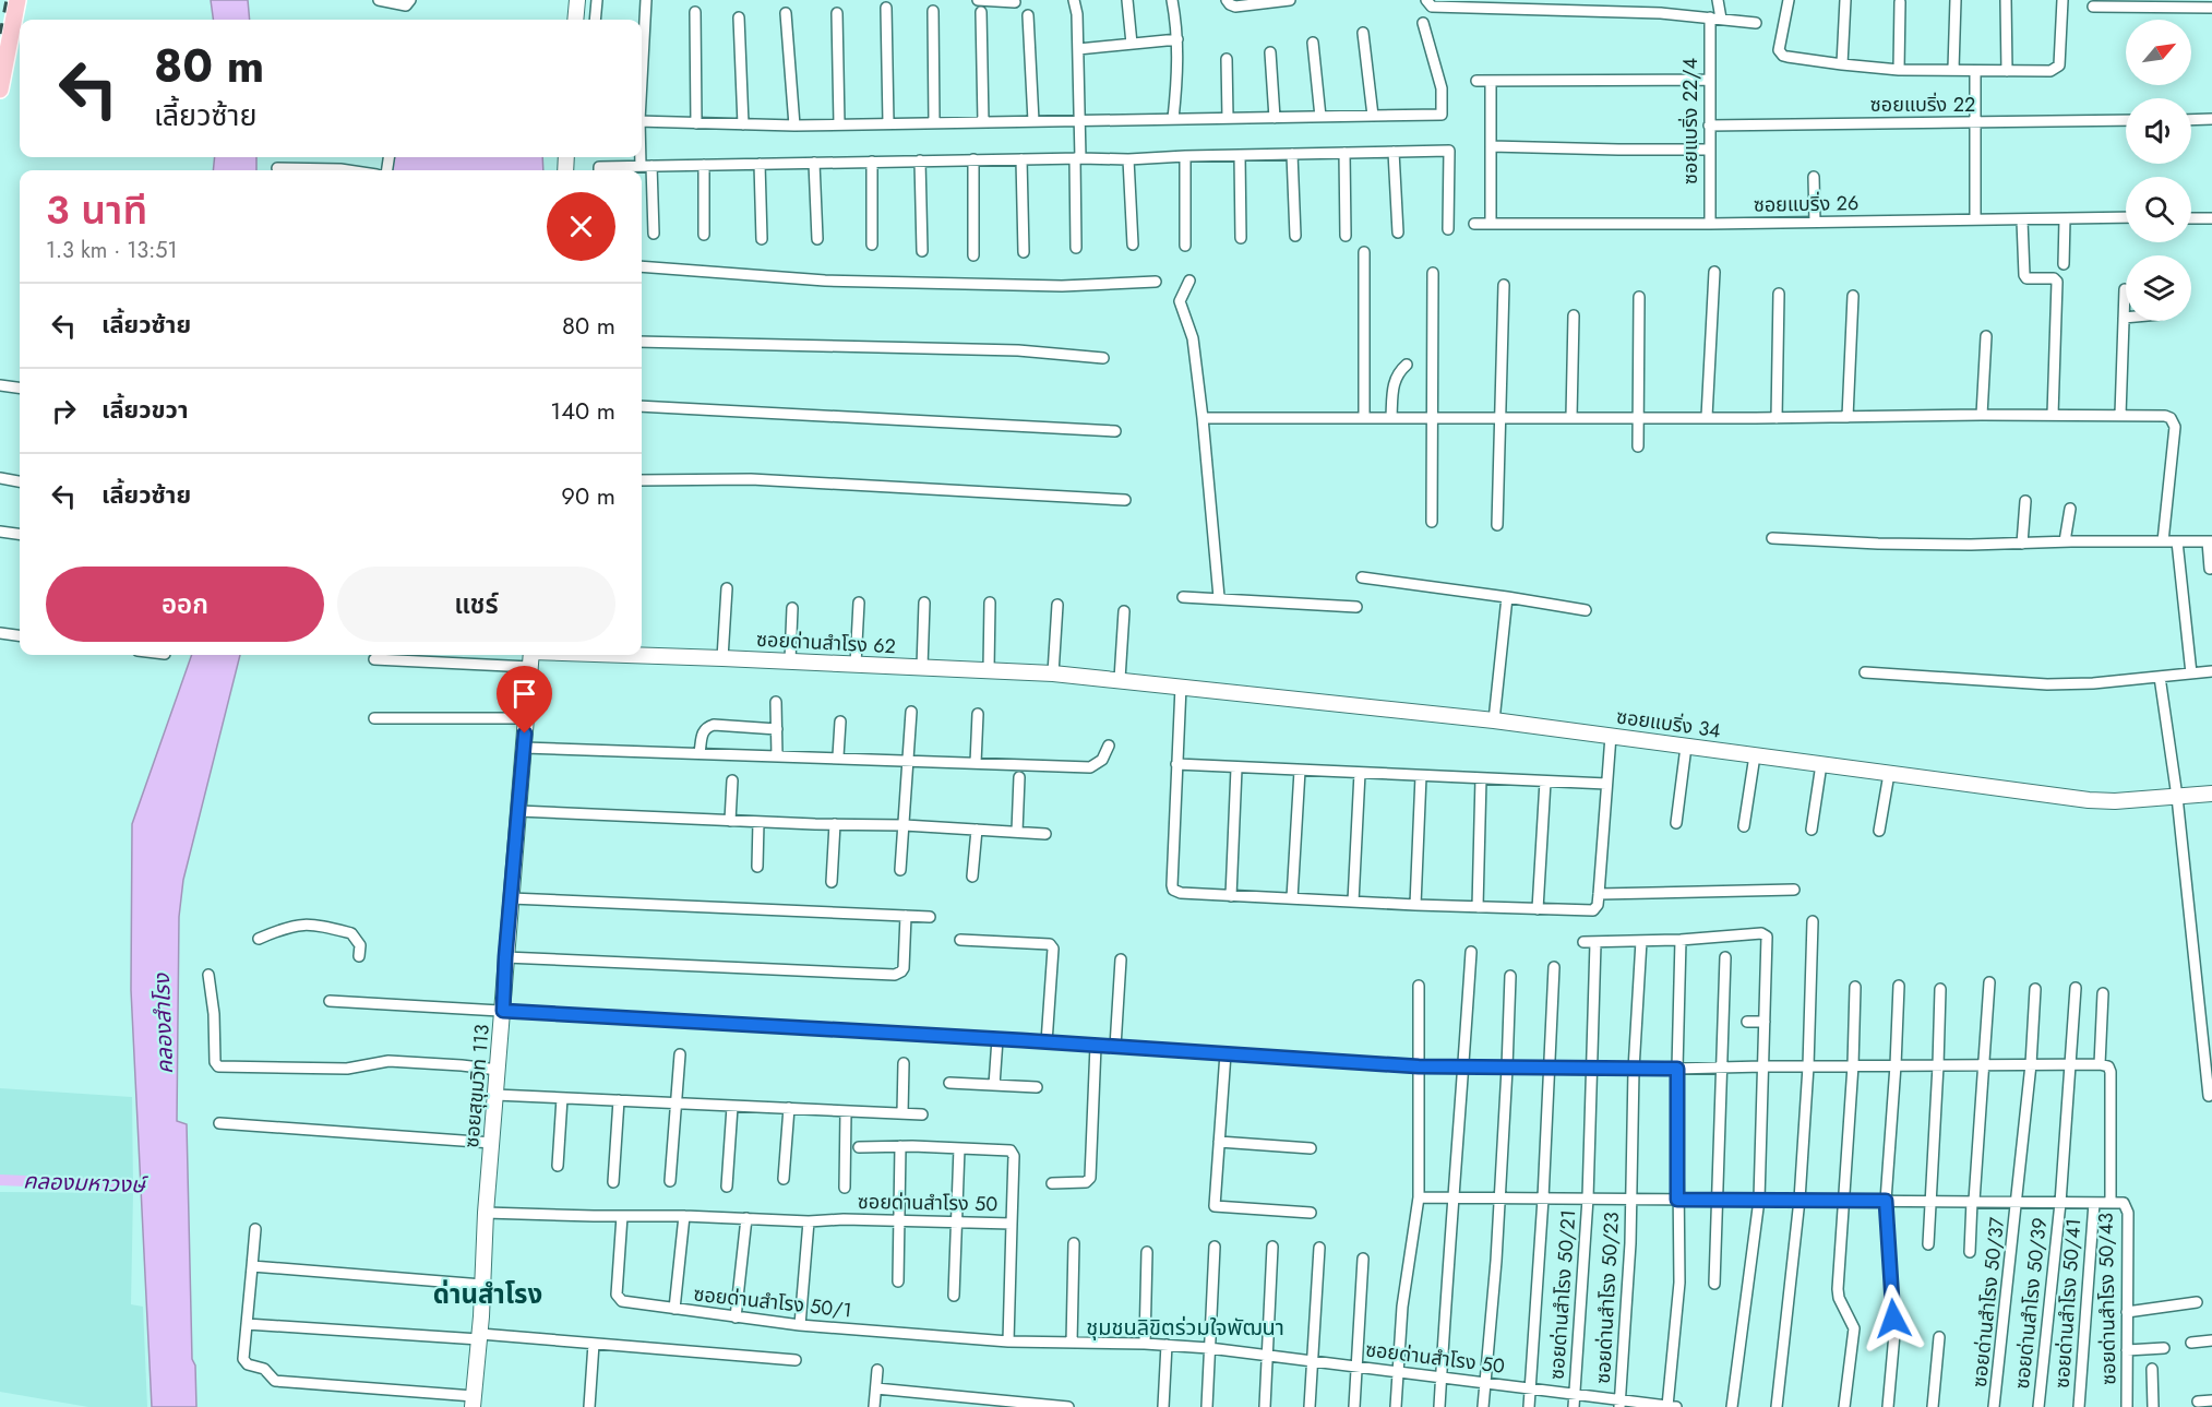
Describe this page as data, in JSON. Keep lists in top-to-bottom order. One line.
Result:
{"streets":{"street":["ซอยแบริ่ง 22","ซอยแบริ่ง 22/4","ซอยแบริ่ง 26","ซอยด่านสำโรง 62","ซอยแบริ่ง 34","ซอยสุขุมวิท 113","ซอยด่านสำโรง 50","ซอยด่านสำโรง 50/21","ซอยด่านสำโรง 50/23","ซอยด่านสำโรง 50/43","ซอยด่านสำโรง 50/1","ซอยด่านสำโรง 50/37","ซอยด่านสำโรง 50/39","ซอยด่านสำโรง 50/41"]},"crossings":[["ซอยแบริ่ง 22","ซอยแบริ่ง 22/4"],["ซอยแบริ่ง 22/4","ซอยแบริ่ง 26"],["ซอยด่านสำโรง 62","ซอยแบริ่ง 34"],["ซอยด่านสำโรง 62","ซอยสุขุมวิท 113"],["ซอยสุขุมวิท 113","ซอยด่านสำโรง 50"],["ซอยด่านสำโรง 50","ซอยด่านสำโรง 50/21"],["ซอยด่านสำโรง 50","ซอยด่านสำโรง 50/23"],["ซอยด่านสำโรง 50","ซอยด่านสำโรง 50/1"]],"districts":["ด่านสำโรง","ชุมชนลิขิตร่วมใจพัฒนา"],"water":["คลองสำโรง","คลองมหาวงษ์"],"north":"top right","page":{"turn":["80 m","เลี้ยวซ้าย"],"heading":["3 นาที","1.3 km · 13:51"],"list":[{"name":"เลี้ยวซ้าย","value":"80 m"},{"name":"เลี้ยวขวา","value":"140 m"},{"name":"เลี้ยวซ้าย","value":"90 m"}],"buttons":["ออก","แชร์"]}}
